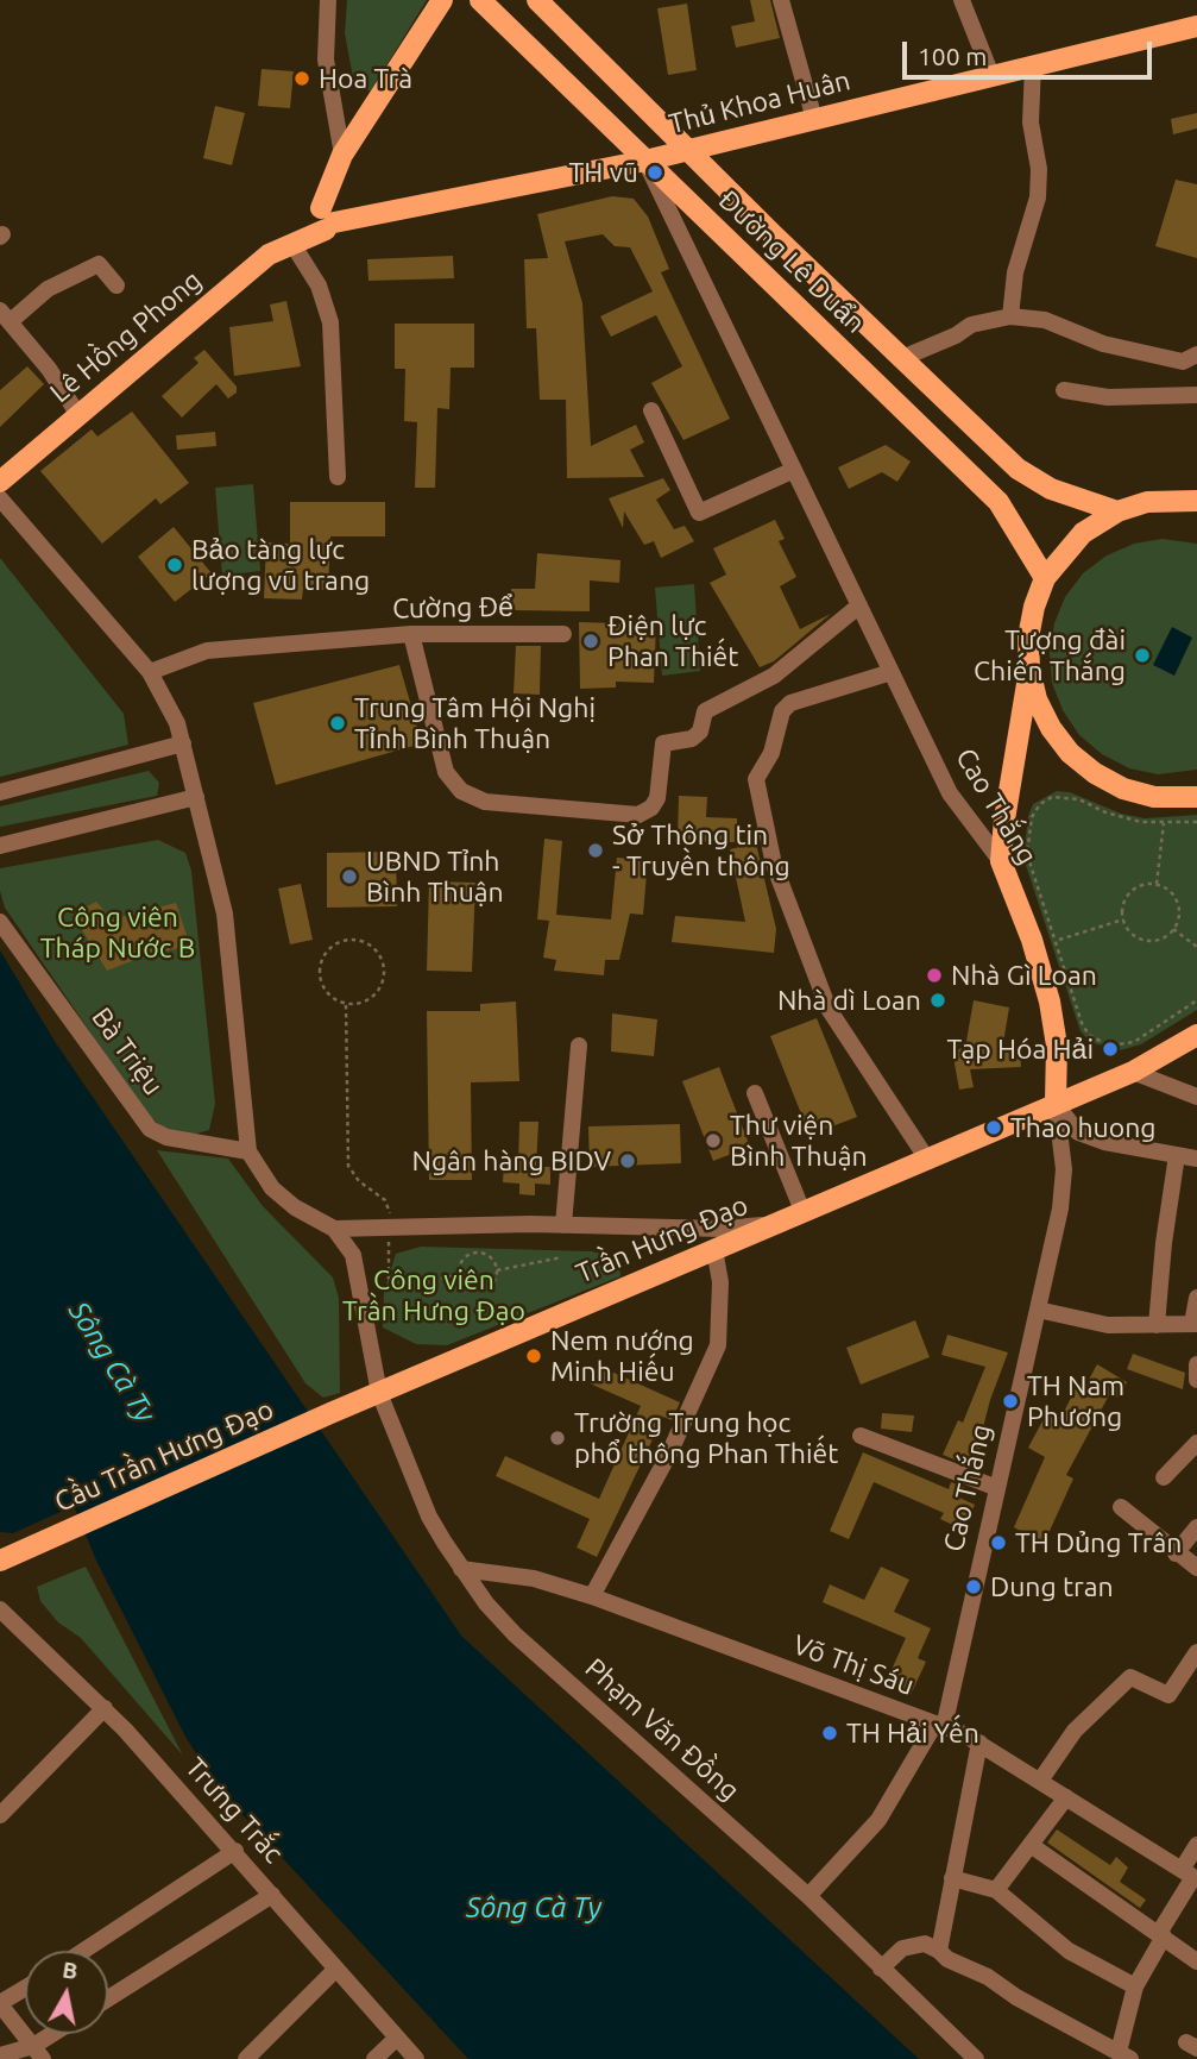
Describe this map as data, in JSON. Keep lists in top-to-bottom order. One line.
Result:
{"streets":{"main road":["Thủ Khoa Huân","Đường Lê Duẩn","Lê Hồng Phong","Cao Thắng","Trần Hưng Đạo","Cầu Trần Hưng Đạo"],"street":["Cường Để","Bà Triệu","Võ Thị Sáu","Phạm Văn Đồng","Trưng Trắc"]},"crossings":[["Thủ Khoa Huân","Đường Lê Duẩn"],["Thủ Khoa Huân","Lê Hồng Phong"],["Thủ Khoa Huân","Cao Thắng"],["Đường Lê Duẩn","Cao Thắng"],["Cao Thắng","Trần Hưng Đạo"],["Cao Thắng","Võ Thị Sáu"],["Cao Thắng","Phạm Văn Đồng"],["Trần Hưng Đạo","Cầu Trần Hưng Đạo"],["Trần Hưng Đạo","Phạm Văn Đồng"],["Võ Thị Sáu","Phạm Văn Đồng"]],"water":["Sông Cà Ty"],"parks":["Công viên Tháp Nước B","Công viên Trần Hưng Đạo"],"places":["Hoa Trà","TH vũ","Bảo tàng lực lượng vũ trang","Điện lực Phan Thiết","Tượng đài Chiến Thắng","Trung Tâm Hội Nghị Tỉnh Bình Thuận","Sở Thông tin - Truyền thông","UBND Tỉnh Bình Thuận","Nhà Gì Loan","Nhà dì Loan","Tạp Hóa Hải","Thao huong","Thư viện Bình Thuận","Ngân hàng BIDV","Nem nướng Minh Hiếu","TH Nam Phương","Trường Trung học phổ thông Phan Thiết","TH Dủng Trân","Dung tran","TH Hải Yến"],"scale_bar":"100 m","north":"top"}
